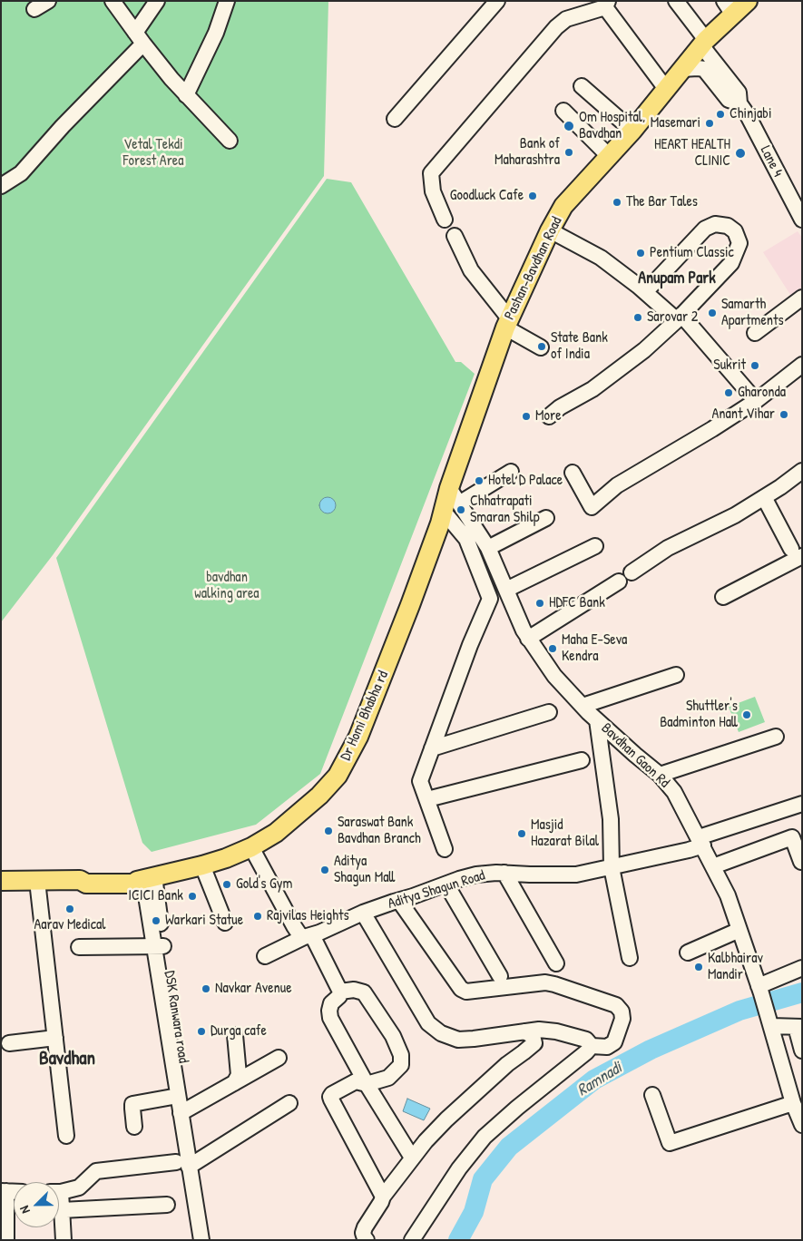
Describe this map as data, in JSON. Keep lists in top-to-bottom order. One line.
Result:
{"streets":{"main road":["Pashan-Bavdhan Road","Dr Homi Bhabha rd"],"street":["Lane 4","Bavdhan Gaon Rd","Aditya Shagun Road","DSK Ranwara road"]},"crossings":[["Lane 4","Pashan-Bavdhan Road"],["Pashan-Bavdhan Road","Dr Homi Bhabha rd"],["Dr Homi Bhabha rd","Bavdhan Gaon Rd"],["Dr Homi Bhabha rd","DSK Ranwara road"],["Bavdhan Gaon Rd","Aditya Shagun Road"]],"districts":["Anupam Park","Bavdhan"],"water":["Ramnadi"],"parks":["Vetal Tekdi Forest Area","bavdhan walking area"],"places":["Chinjabi","Masemari","Om Hospital, Bavdhan","Bank of Maharashtra","HEART HEALTH CLINIC","Goodluck Cafe","The Bar Tales","Pentium Classic","Samarth Apartments","Sarovar 2","State Bank of India","Sukrit","Gharonda","Anant Vihar","More","Hotel D Palace","Chhatrapati Smaran Shilp","HDFC Bank","Maha E-Seva Kendra","Shuttler's Badminton Hall","Saraswat Bank Bavdhan Branch","Masjid Hazarat Bilal","Aditya Shagun Mall","Gold's Gym","ICICI Bank","Aarav Medical","Rajvilas Heights","Warkari Statue","Kalbhairav Mandir","Navkar Avenue","Durga cafe"],"north":"bottom left"}
